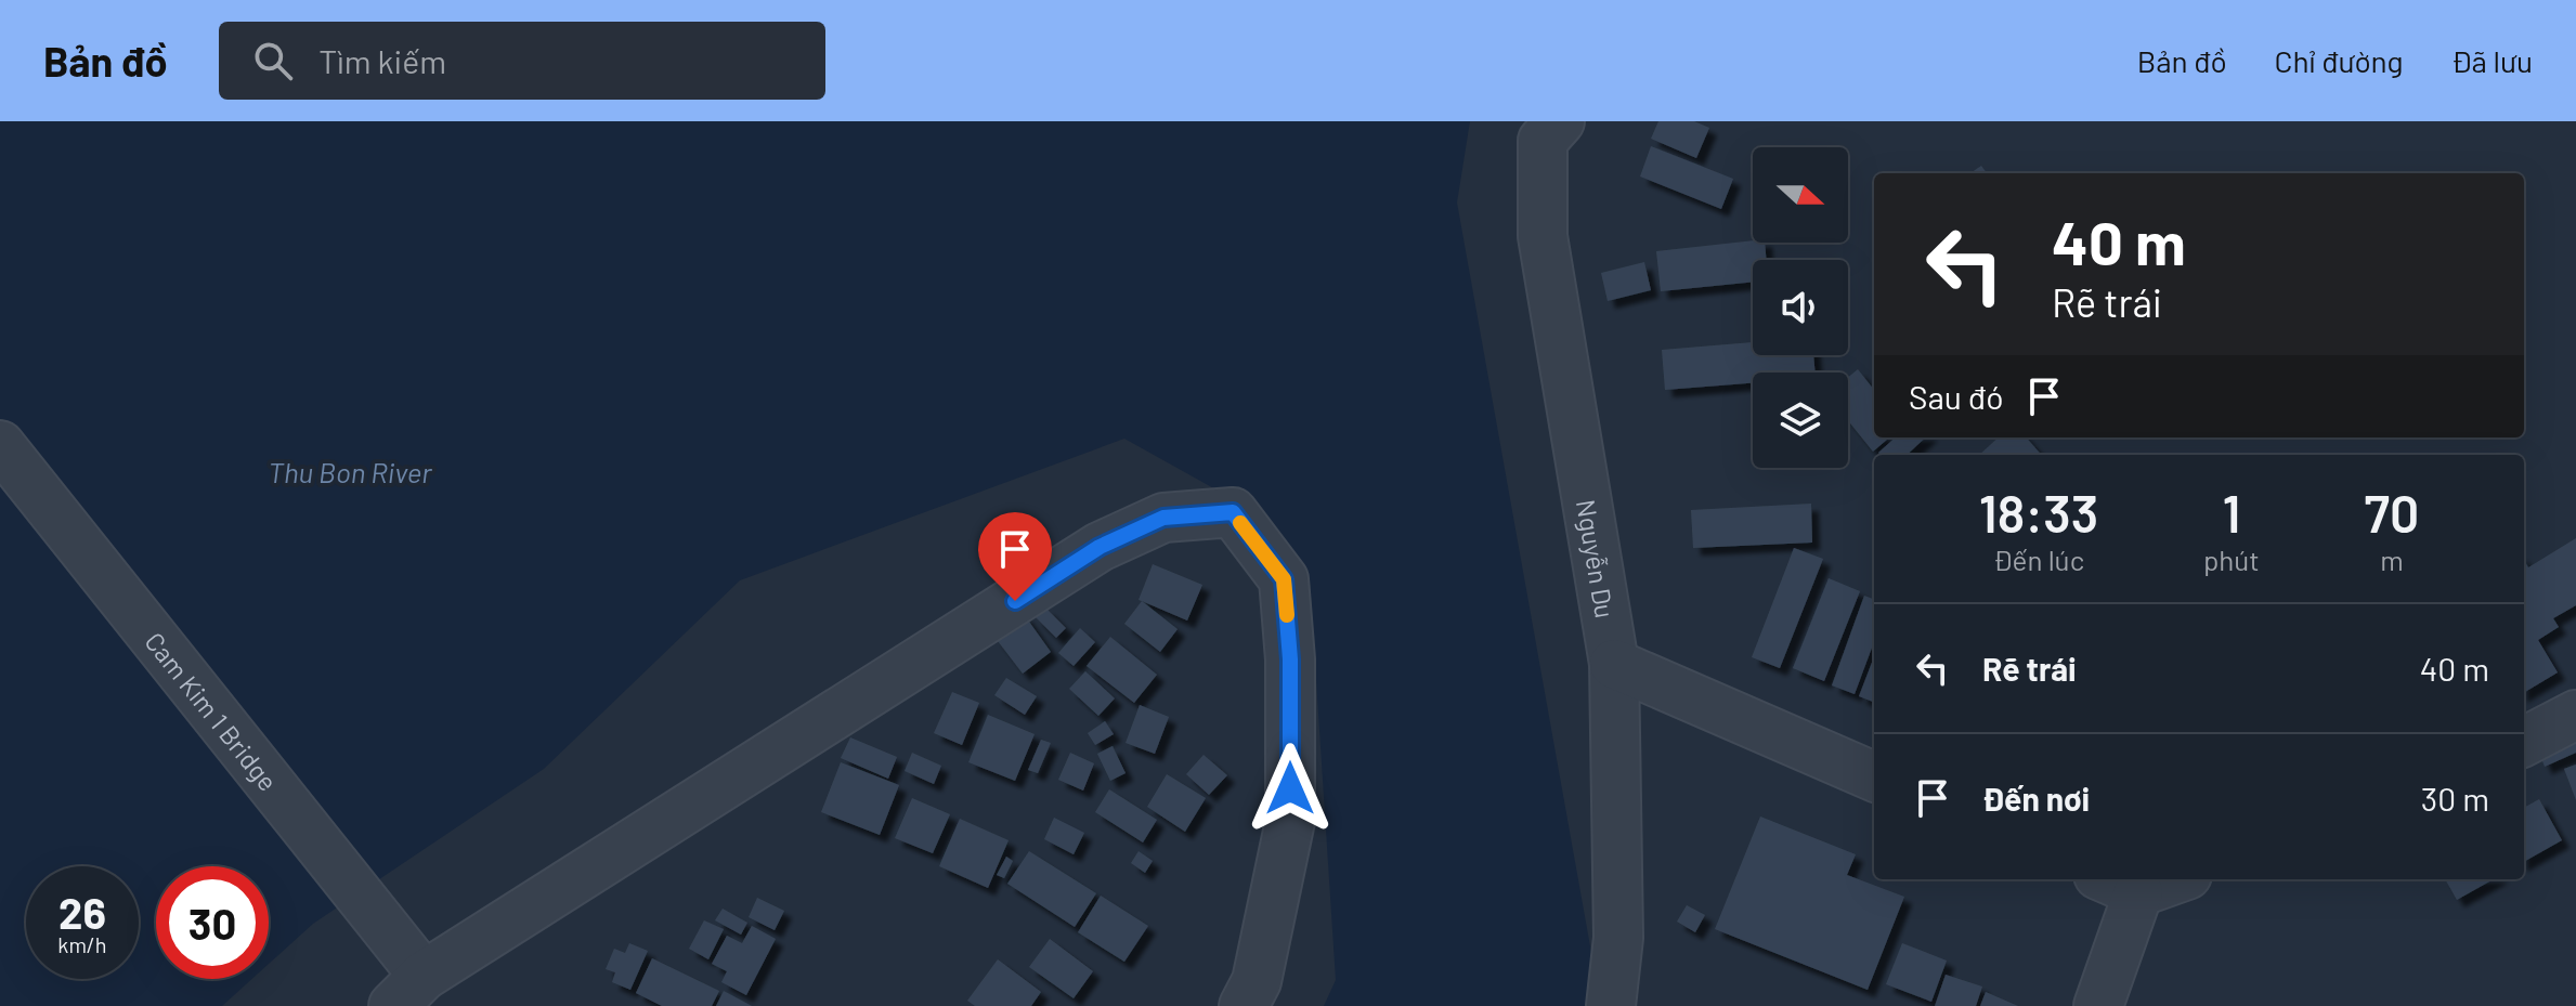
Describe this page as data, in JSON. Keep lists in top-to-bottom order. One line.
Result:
{"streets":{"street":["Nguyễn Du","Cam Kim 1 Bridge"]},"water":["Thu Bon River"],"north":"right","page":{"header":"Bản đồ","search":"Tìm kiếm","nav":["Bản đồ","Chỉ đường","Đã lưu"],"turn":["40 m","Rẽ trái"],"then":"Sau đó","eta":["18:33","Đến lúc","1","phút","70","m"],"list":[{"name":"Rẽ trái","value":"40 m"},{"name":"Đến nơi","value":"30 m"}],"speed":"26 km/h","limit":"30"}}
